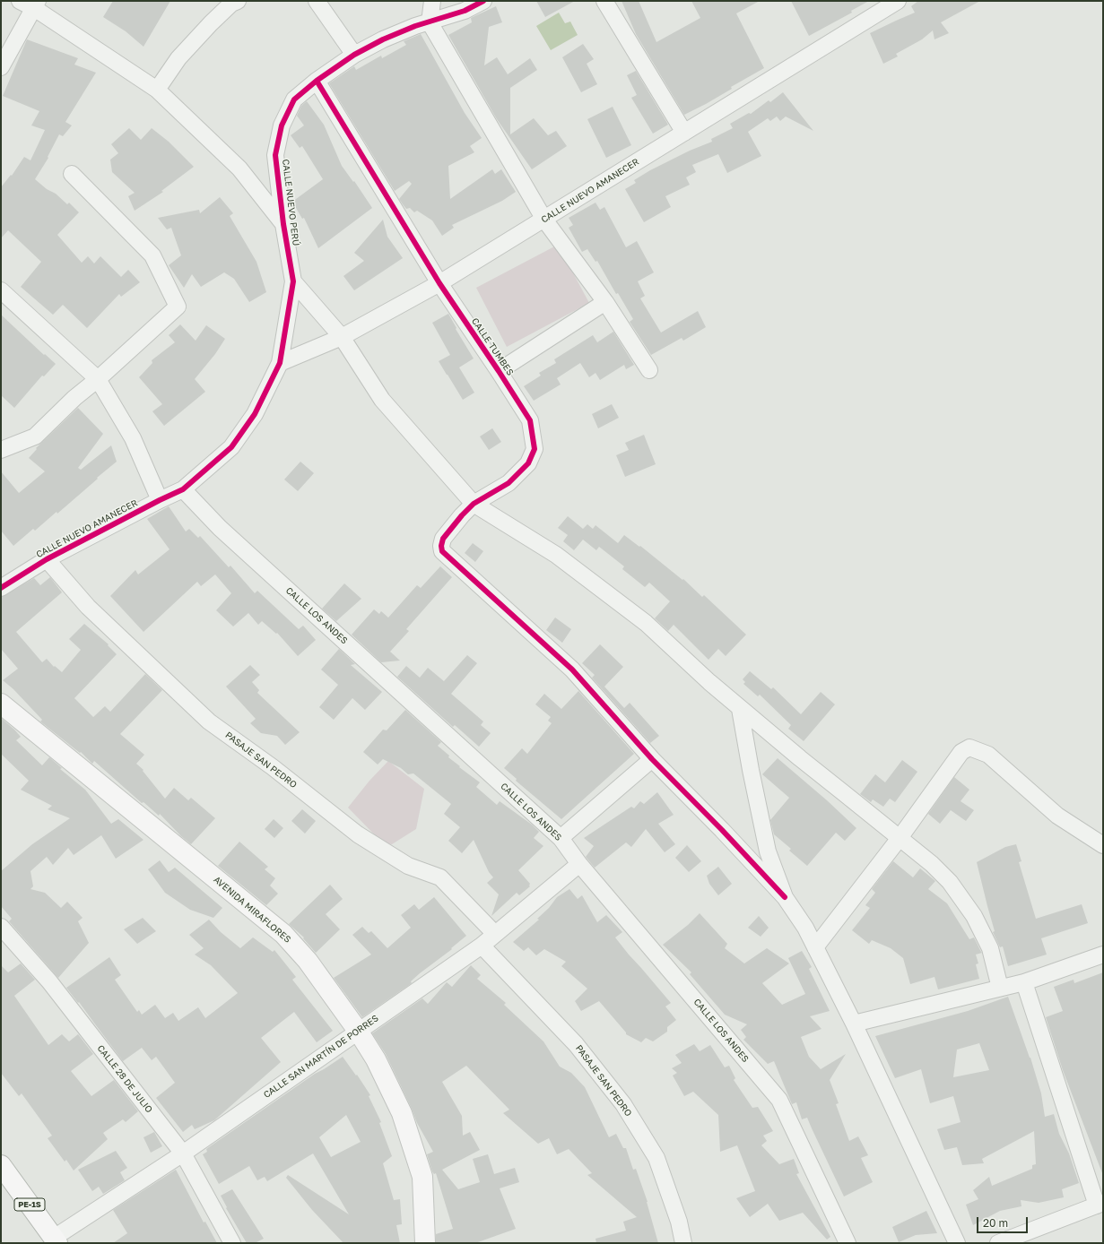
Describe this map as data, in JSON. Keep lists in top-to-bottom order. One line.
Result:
{"streets":{"main road":["AVENIDA MIRAFLORES","PE-1S"],"street":["CALLE NUEVO AMANECER","CALLE NUEVO PERÚ","CALLE TUMBES","CALLE LOS ANDES","PASAJE SAN PEDRO","CALLE SAN MARTÍN DE PORRES","CALLE 28 DE JULIO"]},"crossings":[["CALLE NUEVO AMANECER","CALLE NUEVO PERÚ"],["CALLE NUEVO AMANECER","CALLE TUMBES"],["CALLE NUEVO AMANECER","CALLE LOS ANDES"],["CALLE NUEVO AMANECER","PASAJE SAN PEDRO"],["CALLE NUEVO PERÚ","CALLE TUMBES"],["CALLE NUEVO PERÚ","CALLE LOS ANDES"],["CALLE LOS ANDES","CALLE SAN MARTÍN DE PORRES"],["PASAJE SAN PEDRO","CALLE SAN MARTÍN DE PORRES"],["AVENIDA MIRAFLORES","CALLE SAN MARTÍN DE PORRES"],["CALLE SAN MARTÍN DE PORRES","CALLE 28 DE JULIO"],["CALLE SAN MARTÍN DE PORRES","PE-1S"]],"scale_bar":"20 m"}
